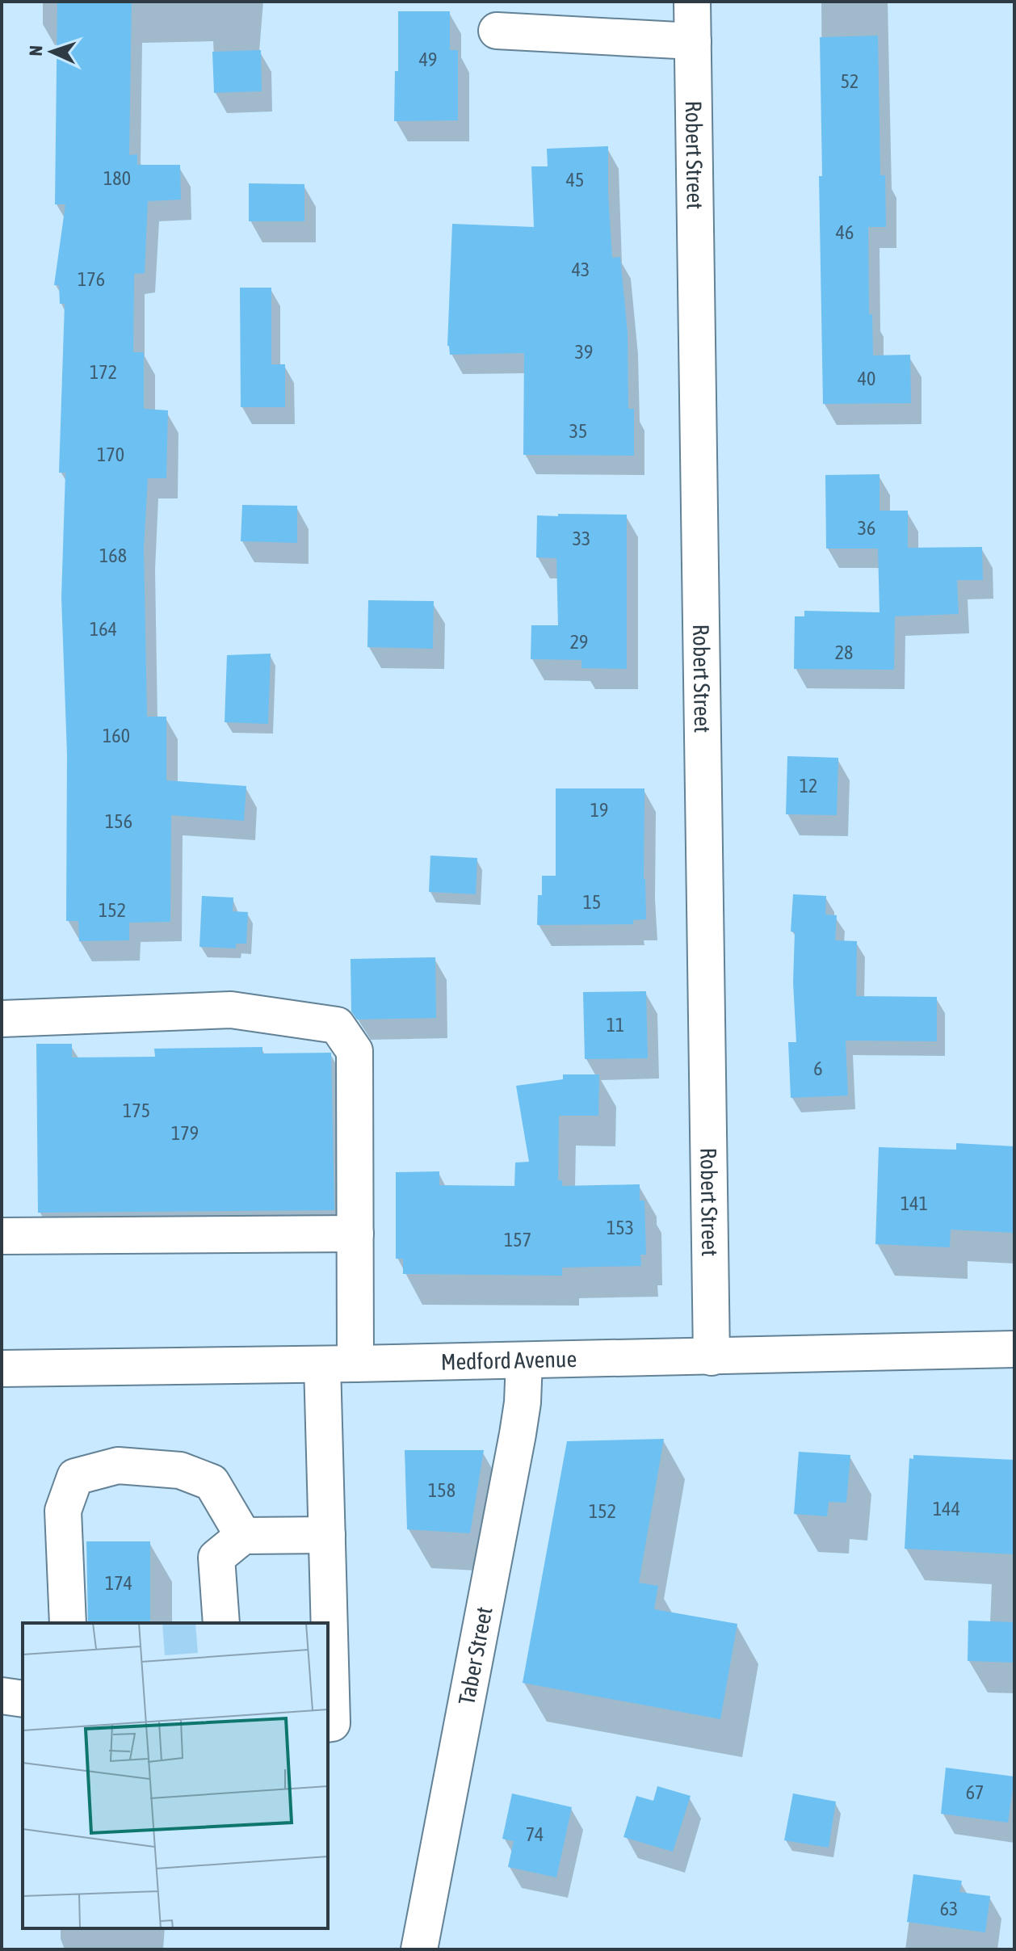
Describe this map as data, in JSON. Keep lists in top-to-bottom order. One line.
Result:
{"streets":{"street":["Robert Street","Medford Avenue","Taber Street"]},"crossings":[["Robert Street","Medford Avenue"],["Medford Avenue","Taber Street"]],"house_numbers":["49","52","180","45","46","43","176","39","172","40","35","170","36","33","168","164","29","28","160","12","19","156","15","152","11","6","175","179","141","153","157","158","144","152","174","67","74","63"],"north":"left"}
